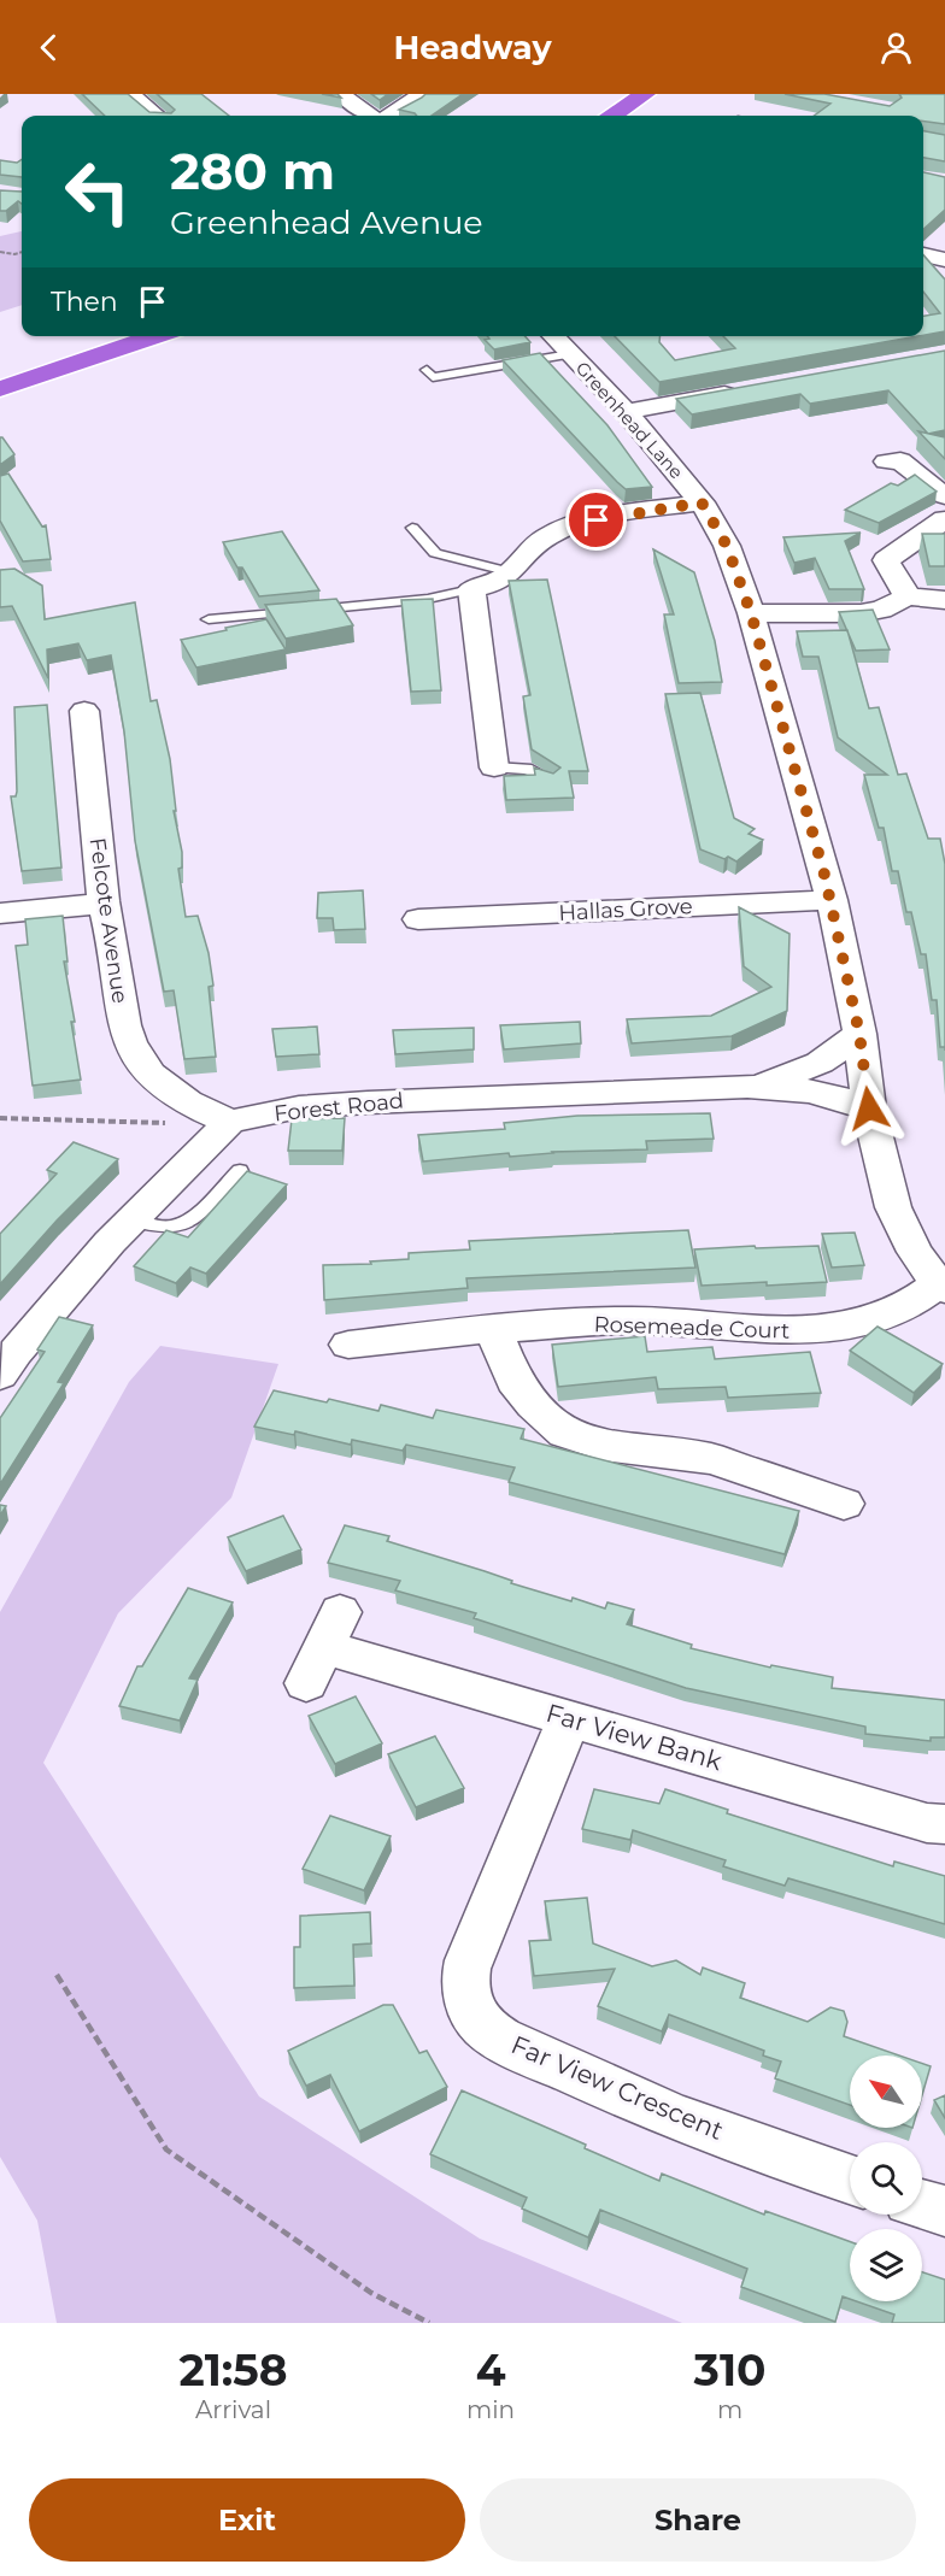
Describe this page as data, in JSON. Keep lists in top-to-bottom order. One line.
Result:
{"streets":{"street":["Greenhead Lane","Hallas Grove","Felcote Avenue","Forest Road","Rosemeade Court","Far View Bank","Far View Crescent"]},"crossings":[["Greenhead Lane","Hallas Grove"],["Greenhead Lane","Forest Road"],["Greenhead Lane","Rosemeade Court"],["Felcote Avenue","Forest Road"],["Far View Bank","Far View Crescent"]],"north":"top left","page":{"header":"Headway","turn":["280 m","Greenhead Avenue"],"then":"Then","eta":["21:58","Arrival","4","min","310","m"],"buttons":["Exit","Share"]}}
